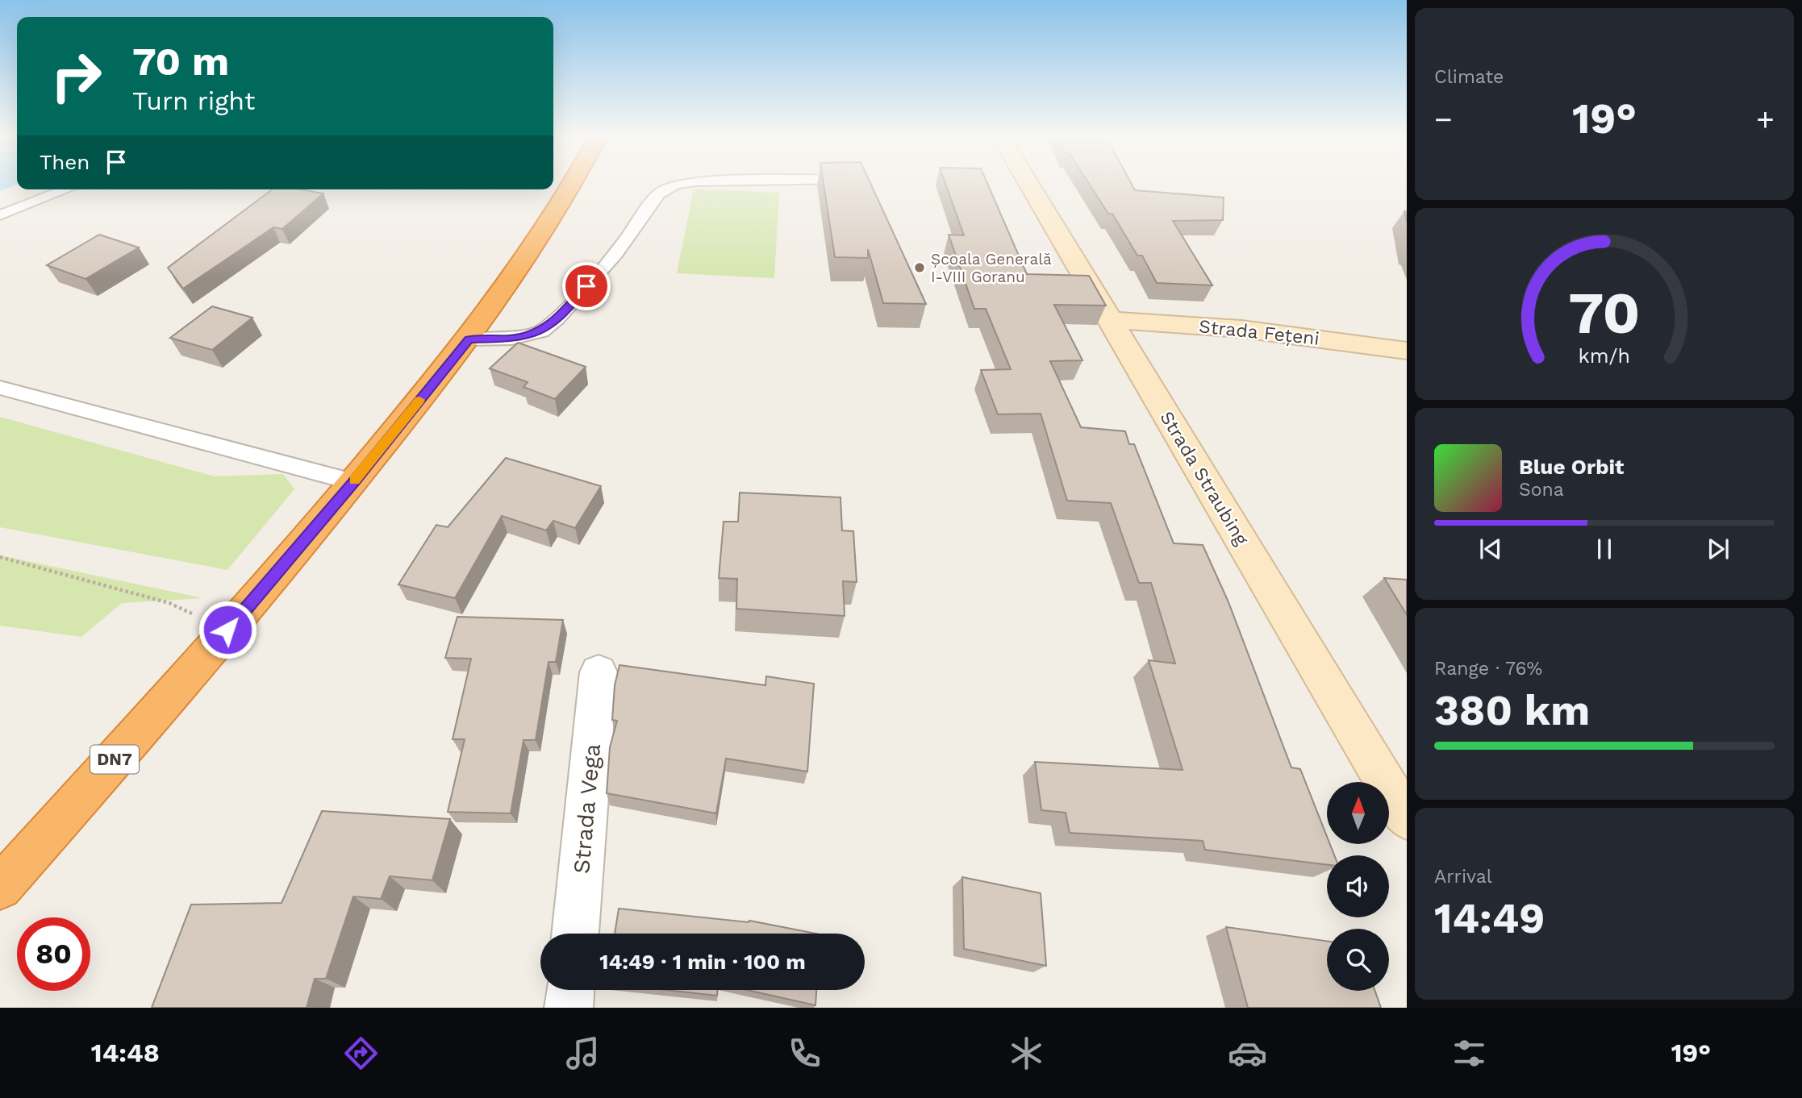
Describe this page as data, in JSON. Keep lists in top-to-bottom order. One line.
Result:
{"streets":{"highway":["DN7"],"main road":["Strada Fețeni","Strada Straubing"],"street":["Strada Vega"]},"crossings":[["Strada Fețeni","Strada Straubing"]],"places":["Școala Generală I-VIII Goranu"],"north":"top","page":{"tile":["Climate",["Range · 76%","380 km"],["Arrival","14:49"]],"turn":["70 m","Turn right"],"heat":["−","19°","+"],"then":"Then","song":["Blue Orbit","Sona"],"limit":"80","trip":"14:49 · 1 min · 100 m","tabs":["14:48","19°"],"gauge":["70","km/h"]}}
